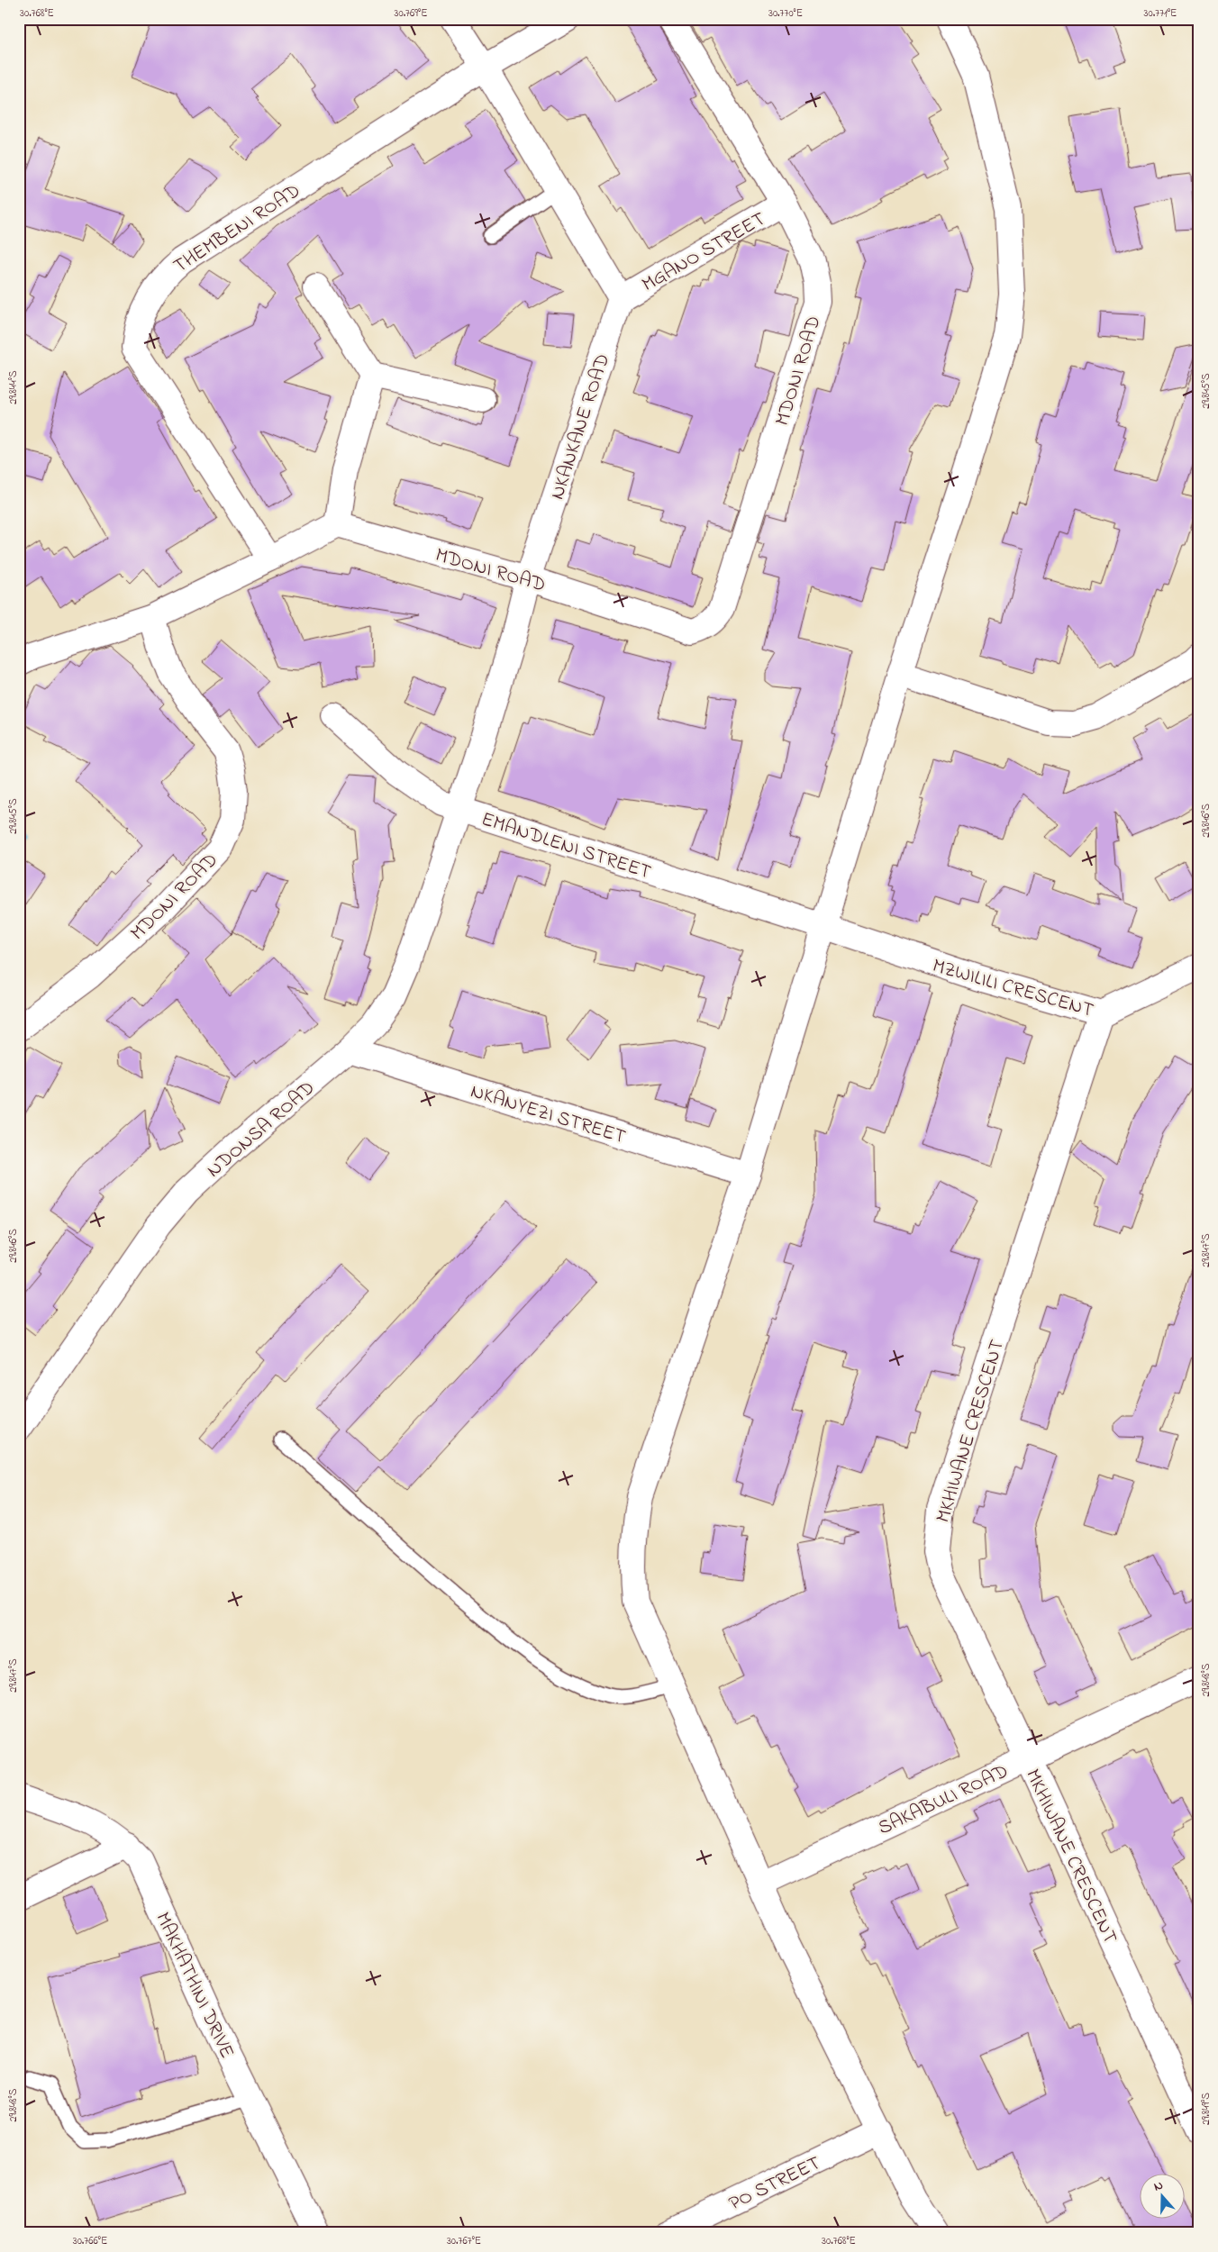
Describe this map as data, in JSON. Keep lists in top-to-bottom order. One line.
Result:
{"streets":{"street":["THEMBENI ROAD","MGANO STREET","MDONI ROAD","NKANKANE ROAD","EMANDLENI STREET","MZWILILI CRESCENT","NKANYEZI STREET","NDONSA ROAD","MKHIWANE CRESCENT","SAKABULI ROAD","MAKHATHINI DRIVE","PO STREET"]},"crossings":[["MGANO STREET","MDONI ROAD"],["MGANO STREET","NKANKANE ROAD"],["MDONI ROAD","NKANKANE ROAD"],["NKANKANE ROAD","EMANDLENI STREET"],["NKANKANE ROAD","NDONSA ROAD"],["EMANDLENI STREET","MZWILILI CRESCENT"],["EMANDLENI STREET","NDONSA ROAD"],["MZWILILI CRESCENT","MKHIWANE CRESCENT"],["NKANYEZI STREET","NDONSA ROAD"],["MKHIWANE CRESCENT","SAKABULI ROAD"]],"north":"top","coordinates":["30.768°E","30.769°E","30.770°E","30.771°E","29.844°S","29.845°S","29.846°S","29.847°S","29.848°S","29.849°S","30.766°E","30.767°E"]}
